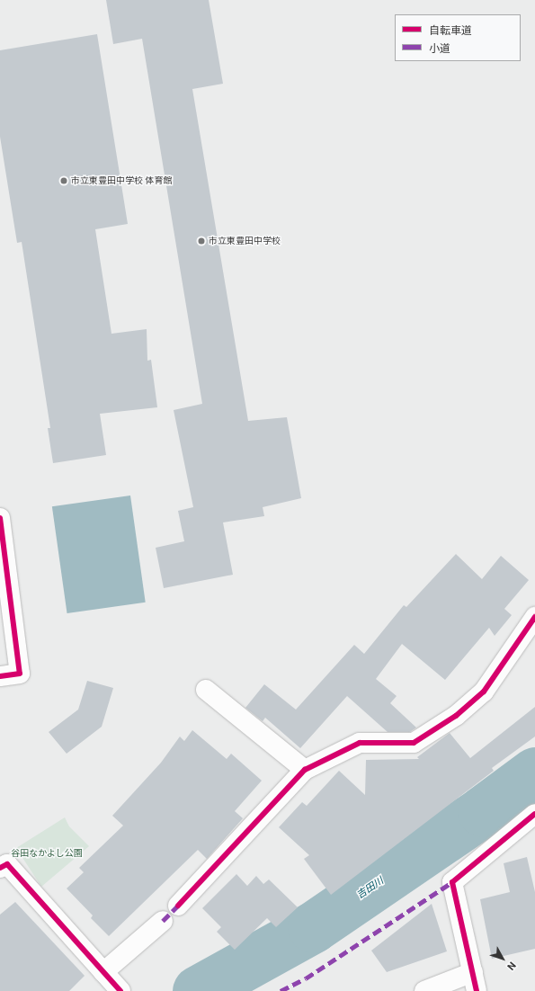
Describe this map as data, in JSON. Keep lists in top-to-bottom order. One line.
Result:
{"water":["吉田川"],"parks":["谷田なかよし公園"],"places":["市立東豊田中学校 体育館","市立東豊田中学校"],"legend":["自転車道","小道"],"north":"bottom right"}
